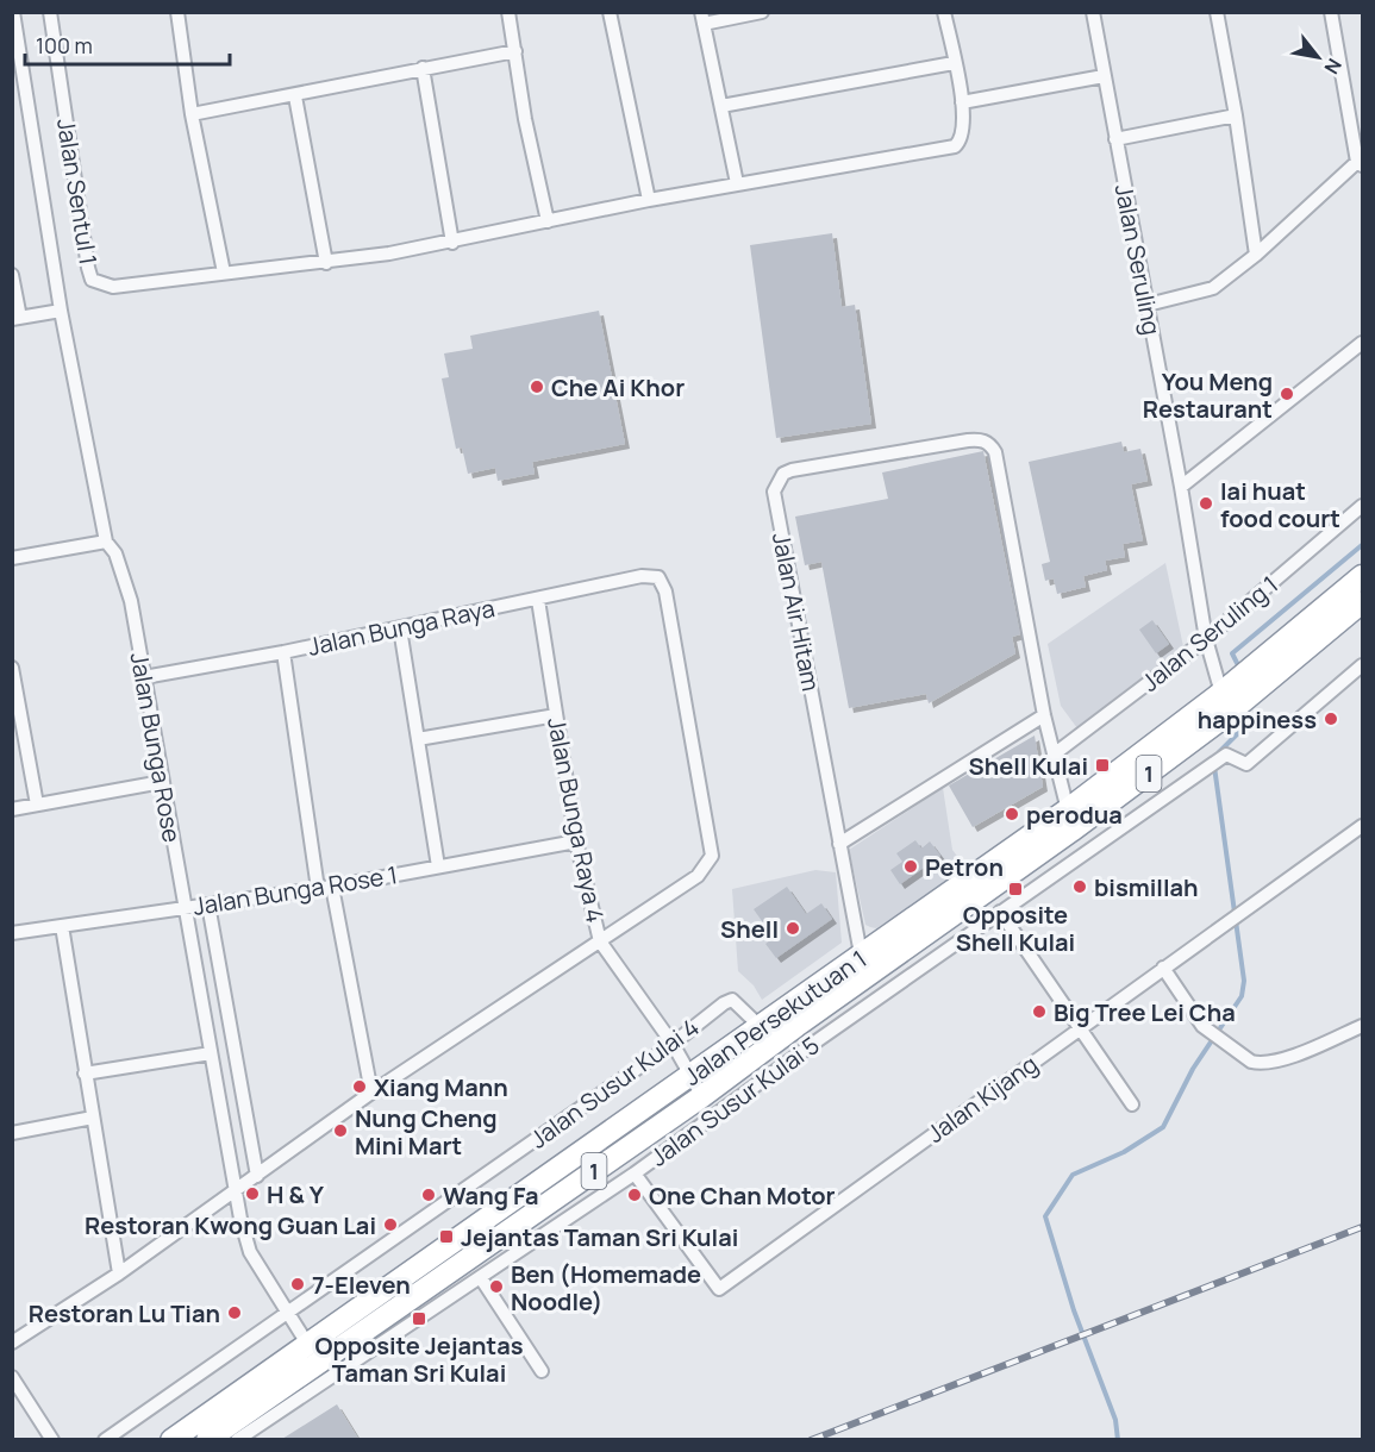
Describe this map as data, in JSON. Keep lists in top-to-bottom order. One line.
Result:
{"streets":{"highway":["1","Jalan Persekutuan 1"],"street":["Jalan Sentul 1","Jalan Seruling","Jalan Air Hitam","Jalan Bunga Raya","Jalan Seruling 1","Jalan Bunga Rose","Jalan Bunga Raya 4","Jalan Bunga Rose 1","Jalan Susur Kulai 4","Jalan Kijang","Jalan Susur Kulai 5"]},"crossings":[["Jalan Seruling","Jalan Seruling 1"],["Jalan Seruling","Jalan Persekutuan 1"],["Jalan Air Hitam","Jalan Persekutuan 1"],["Jalan Bunga Raya","Jalan Bunga Rose"],["Jalan Bunga Raya","Jalan Bunga Raya 4"],["Jalan Bunga Rose","Jalan Bunga Rose 1"],["Jalan Bunga Rose","Jalan Persekutuan 1"],["Jalan Bunga Rose","Jalan Susur Kulai 4"],["Jalan Bunga Raya 4","Jalan Bunga Rose 1"],["Jalan Bunga Raya 4","Jalan Persekutuan 1"],["Jalan Bunga Raya 4","Jalan Susur Kulai 4"],["Jalan Persekutuan 1","Jalan Susur Kulai 4"],["Jalan Persekutuan 1","Jalan Susur Kulai 5"],["Jalan Kijang","Jalan Susur Kulai 5"]],"places":{"other":["Che Ai Khor","You Meng Restaurant","lai huat food court","happiness","perodua","Petron","bismillah","Shell","Big Tree Lei Cha","Xiang Mann","Nung Cheng Mini Mart","H & Y","Wang Fa","One Chan Motor","Restoran Kwong Guan Lai","7-Eleven","Ben (Homemade Noodle)","Restoran Lu Tian"],"transit":["Shell Kulai","Opposite Shell Kulai","Jejantas Taman Sri Kulai","Opposite Jejantas Taman Sri Kulai"]},"scale_bar":"100 m","north":"bottom right"}
